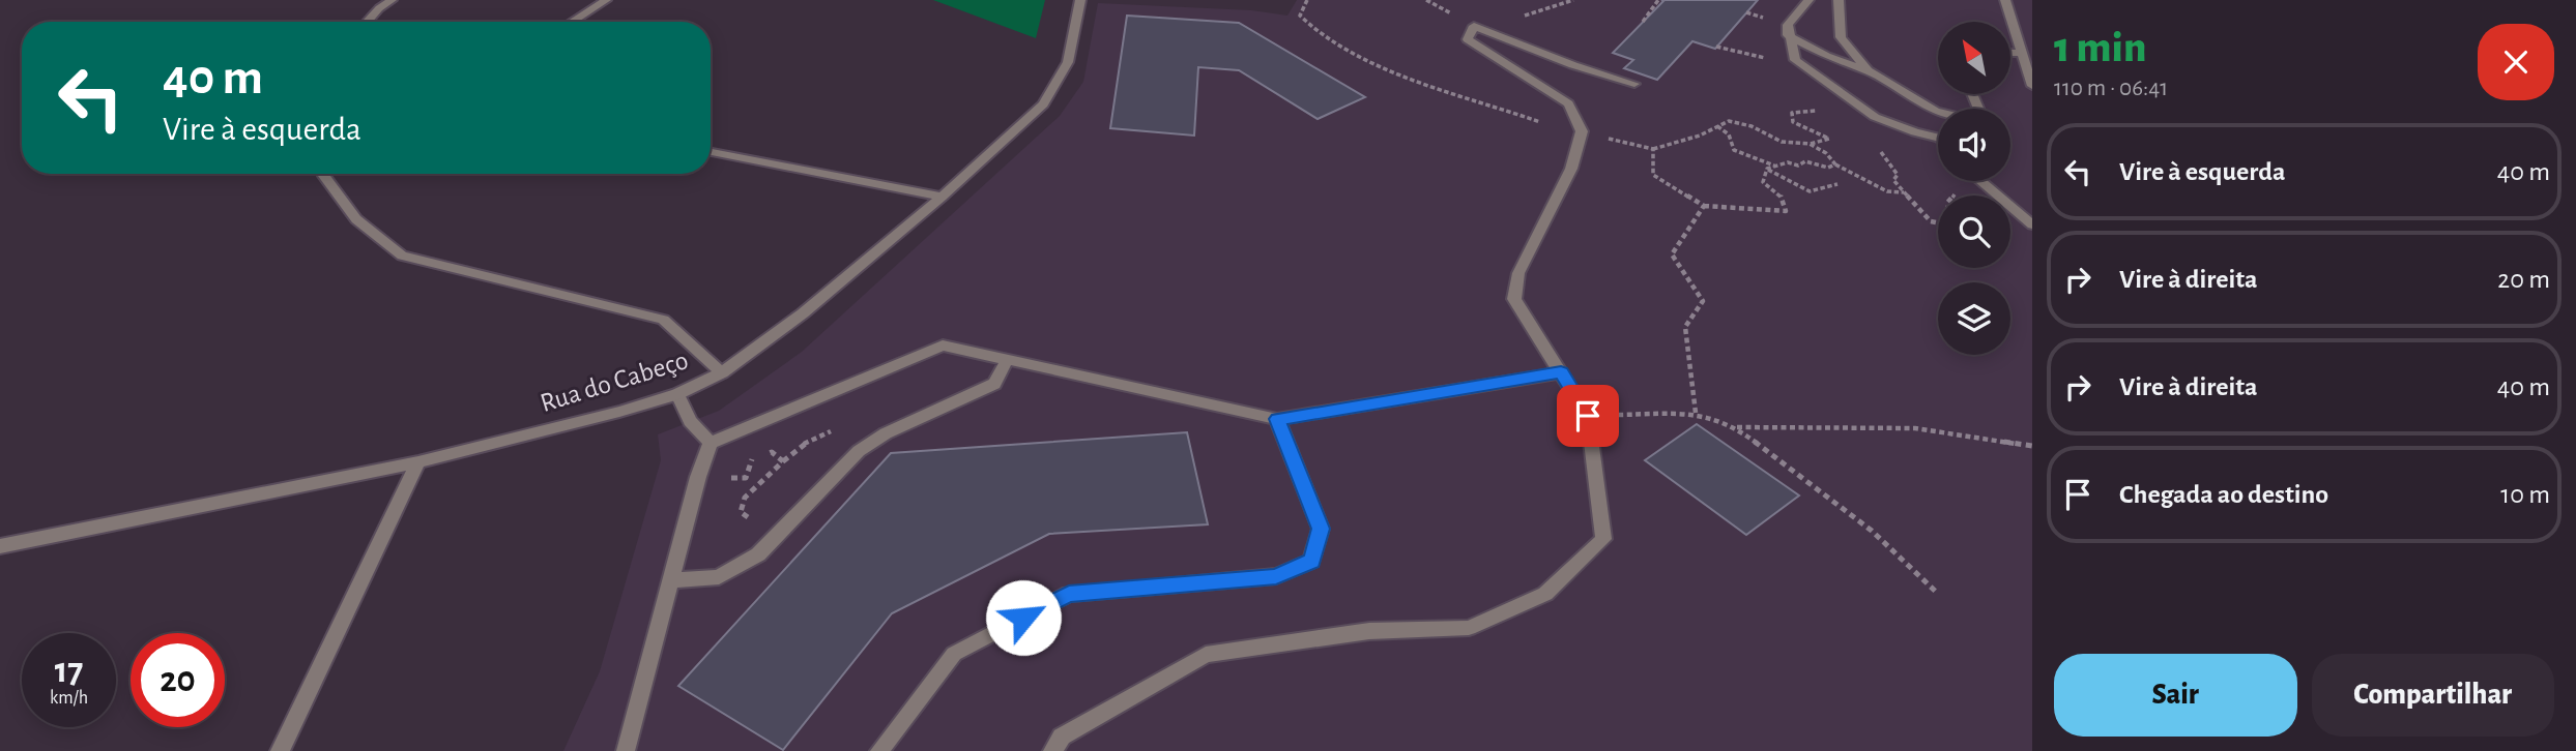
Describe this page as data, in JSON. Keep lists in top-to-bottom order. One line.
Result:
{"streets":{"street":["Rua do Cabeço"]},"north":"top left","page":{"heading":["1 min","110 m · 06:41"],"turn":["40 m","Vire à esquerda"],"list":[{"name":"Vire à esquerda","value":"40 m"},{"name":"Vire à direita","value":"20 m"},{"name":"Vire à direita","value":"40 m"},{"name":"Chegada ao destino","value":"10 m"}],"speed":"17 km/h","limit":"20","buttons":["Sair","Compartilhar"]}}
